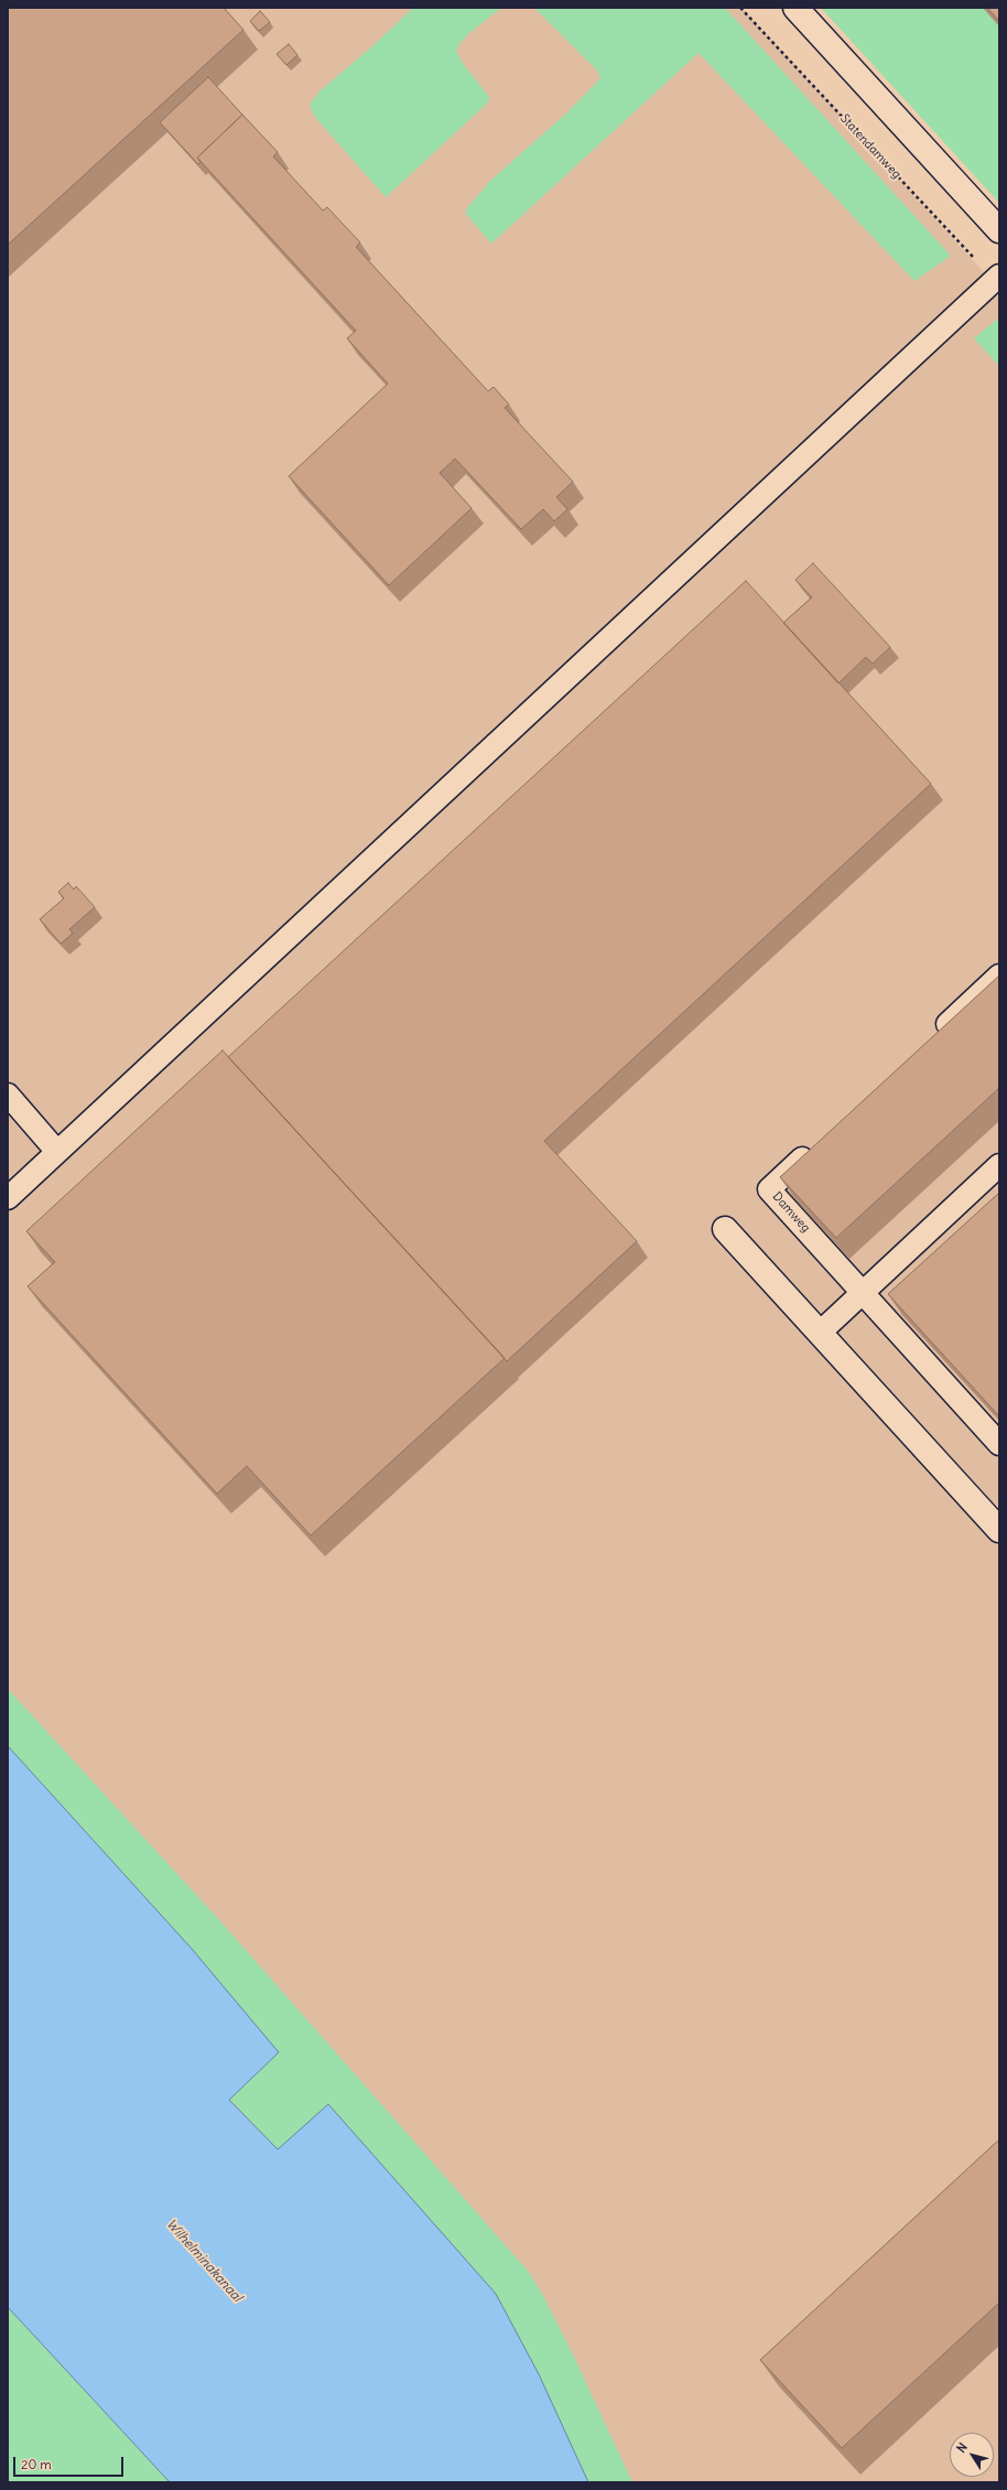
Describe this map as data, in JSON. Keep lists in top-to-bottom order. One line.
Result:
{"streets":{"lane":["Damweg"],"path":["Statendamweg"]},"water":["Wilhelminakanaal"],"scale_bar":"20 m","north":"top left"}
